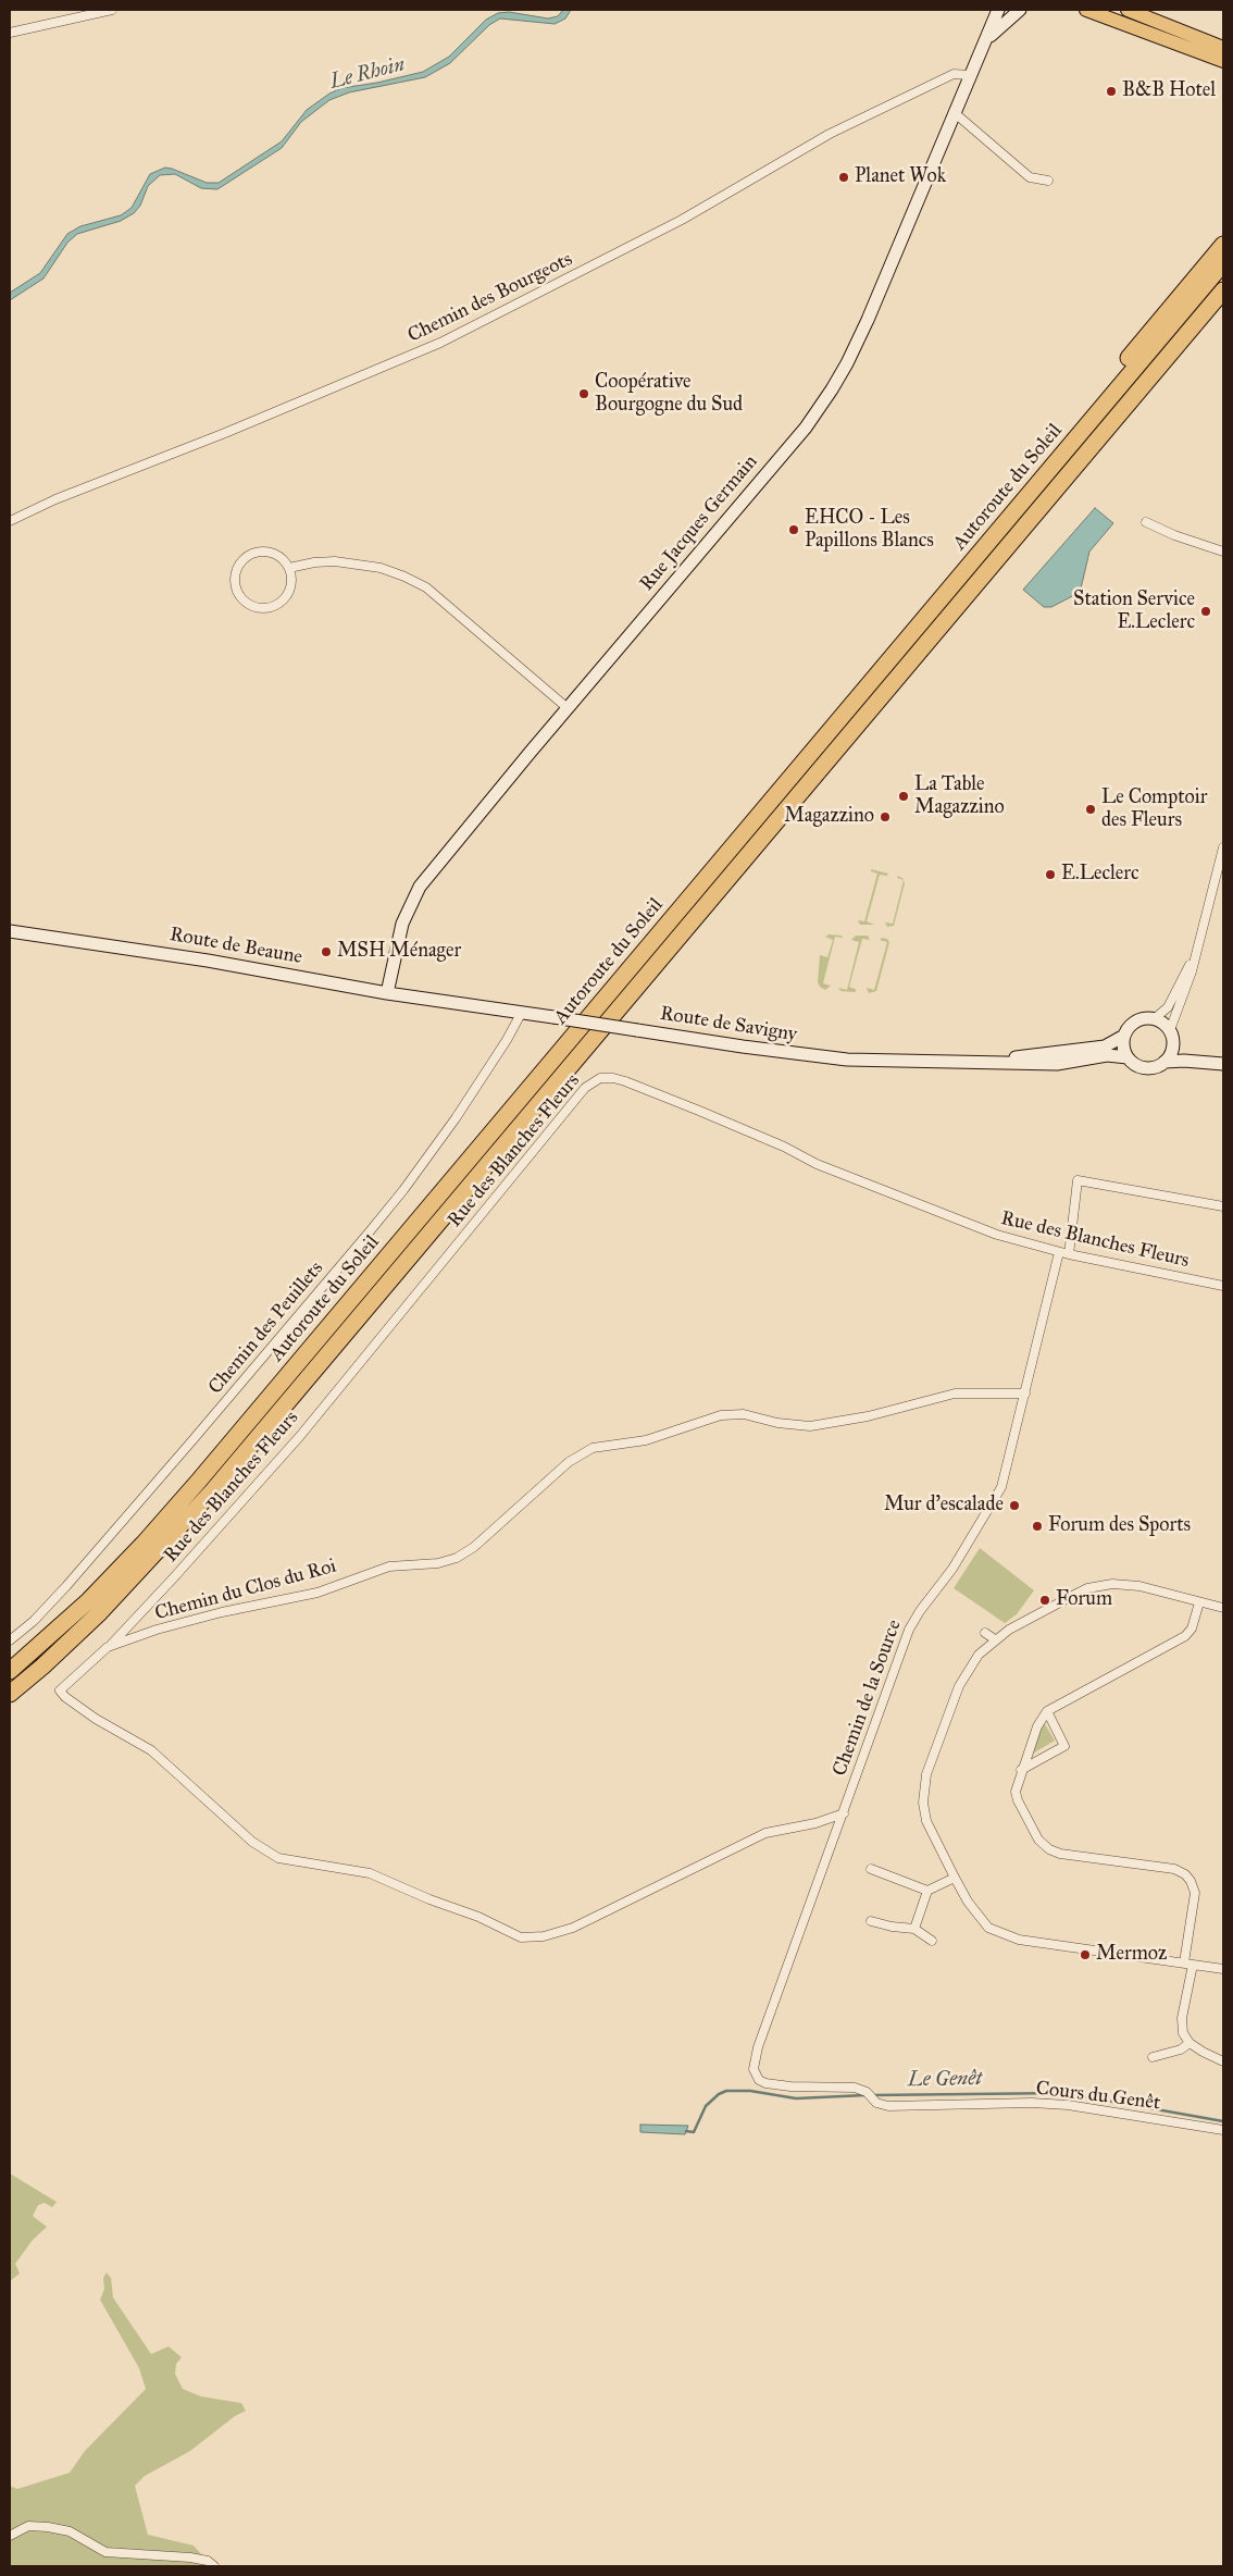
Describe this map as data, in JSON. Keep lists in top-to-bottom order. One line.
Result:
{"streets":{"highway":["Autoroute du Soleil"],"main road":["Rue Jacques Germain","Route de Beaune","Route de Savigny"],"street":["Chemin des Bourgeots","Rue des Blanches Fleurs","Chemin des Peuillets","Chemin du Clos du Roi","Chemin de la Source","Cours du Genêt"]},"crossings":[["Chemin des Bourgeots","Rue Jacques Germain"],["Rue Jacques Germain","Route de Beaune"],["Route de Beaune","Route de Savigny"],["Route de Savigny","Chemin des Peuillets"],["Rue des Blanches Fleurs","Chemin du Clos du Roi"],["Rue des Blanches Fleurs","Chemin de la Source"],["Chemin du Clos du Roi","Chemin de la Source"],["Chemin de la Source","Cours du Genêt"]],"water":["Le Rhoin","Le Genêt"],"places":["B&B Hotel","Planet Wok","Coopérative Bourgogne du Sud","EHCO - Les Papillons Blancs","Station Service E.Leclerc","La Table Magazzino","Le Comptoir des Fleurs","Magazzino","E.Leclerc","MSH Ménager","Mur d'escalade","Forum des Sports","Forum","Mermoz"]}
